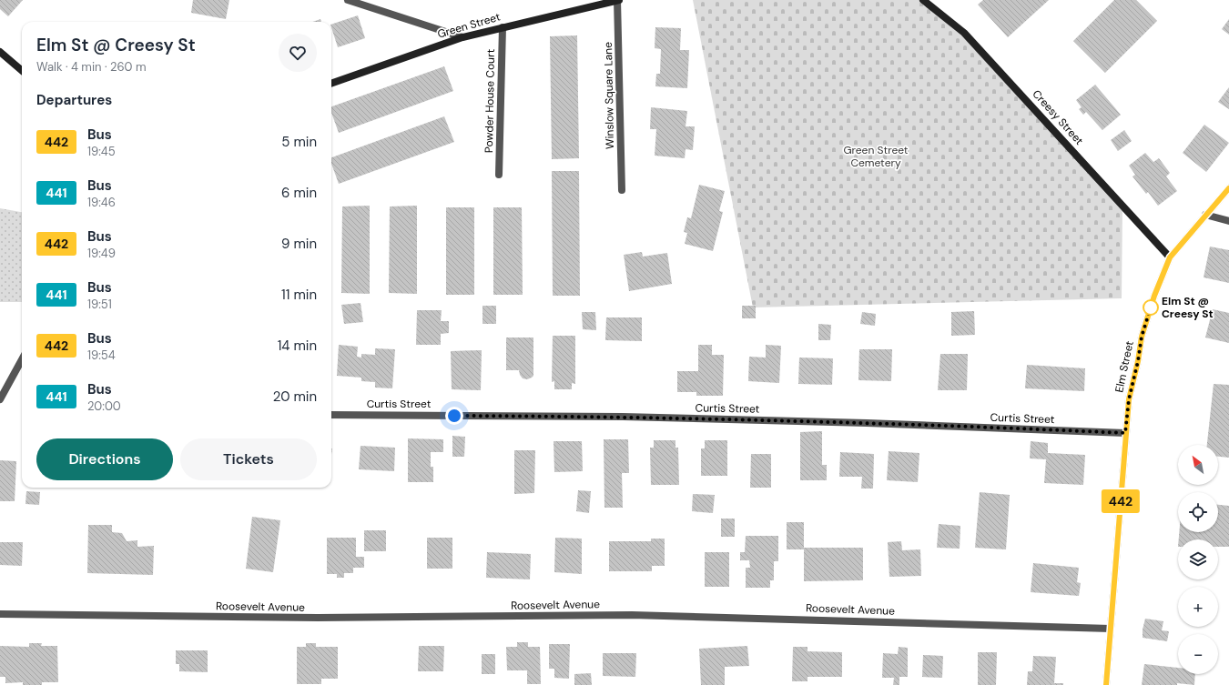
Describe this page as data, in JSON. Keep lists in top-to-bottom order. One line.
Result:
{"streets":{"main road":["Green Street","Creesy Street","Elm Street"],"street":["Winslow Square Lane","Powder House Court","Curtis Street","Roosevelt Avenue"]},"crossings":[["Green Street","Winslow Square Lane"],["Green Street","Powder House Court"],["Creesy Street","Elm Street"],["Elm Street","Curtis Street"],["Elm Street","Roosevelt Avenue"]],"parks":["Green Street Cemetery"],"places":["Elm St @ Creesy St"],"lines":["bus line 442"],"north":"top left","page":{"on_map":"442","heading":[["Elm St @ Creesy St","Walk · 4 min · 260 m"],"Departures"],"list":[{"mark":"442","name":"Bus","note":"19:45","value":"5 min"},{"mark":"441","name":"Bus","note":"19:46","value":"6 min"},{"mark":"442","name":"Bus","note":"19:49","value":"9 min"},{"mark":"441","name":"Bus","note":"19:51","value":"11 min"},{"mark":"442","name":"Bus","note":"19:54","value":"14 min"},{"mark":"441","name":"Bus","note":"20:00","value":"20 min"}],"buttons":["Directions","Tickets"],"map_buttons":["+","−"]}}
